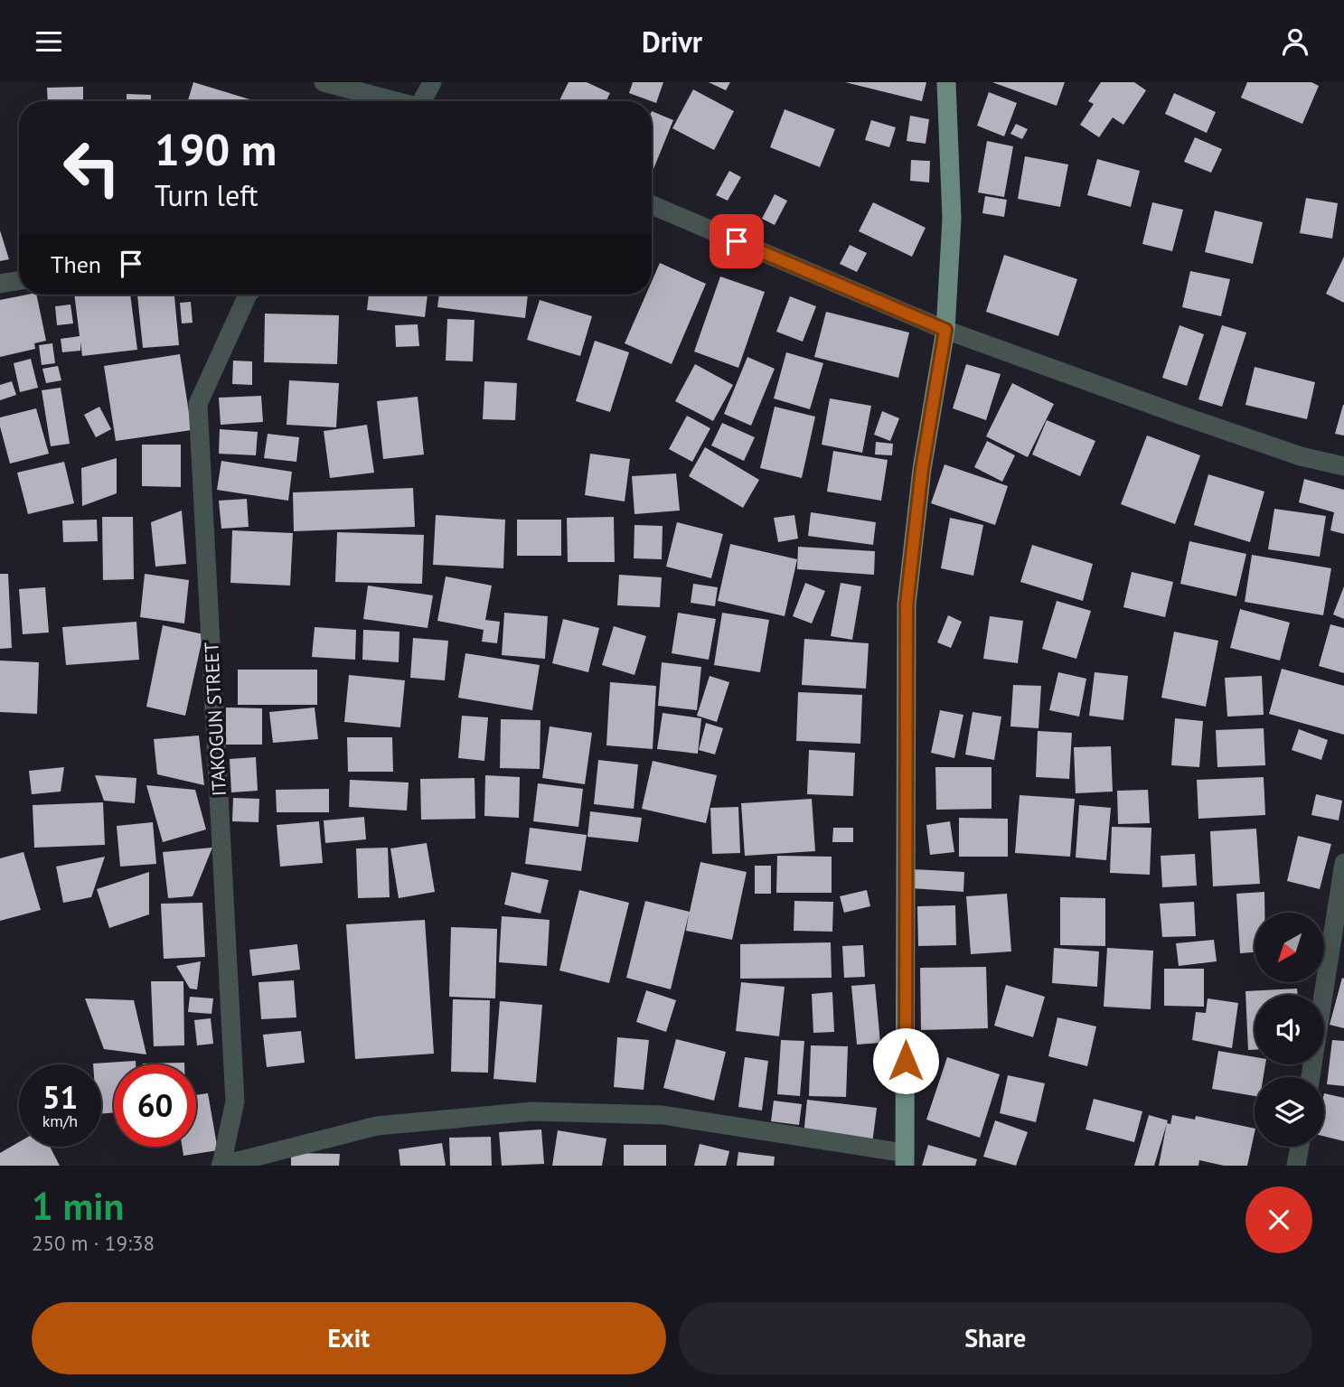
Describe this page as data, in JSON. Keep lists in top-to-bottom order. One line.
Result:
{"streets":{"street":["ITAKOGUN STREET"]},"north":"bottom left","page":{"header":"Drivr","turn":["190 m","Turn left"],"then":"Then","speed":"51 km/h","limit":"60","heading":["1 min","250 m · 19:38"],"buttons":["Exit","Share"]}}
